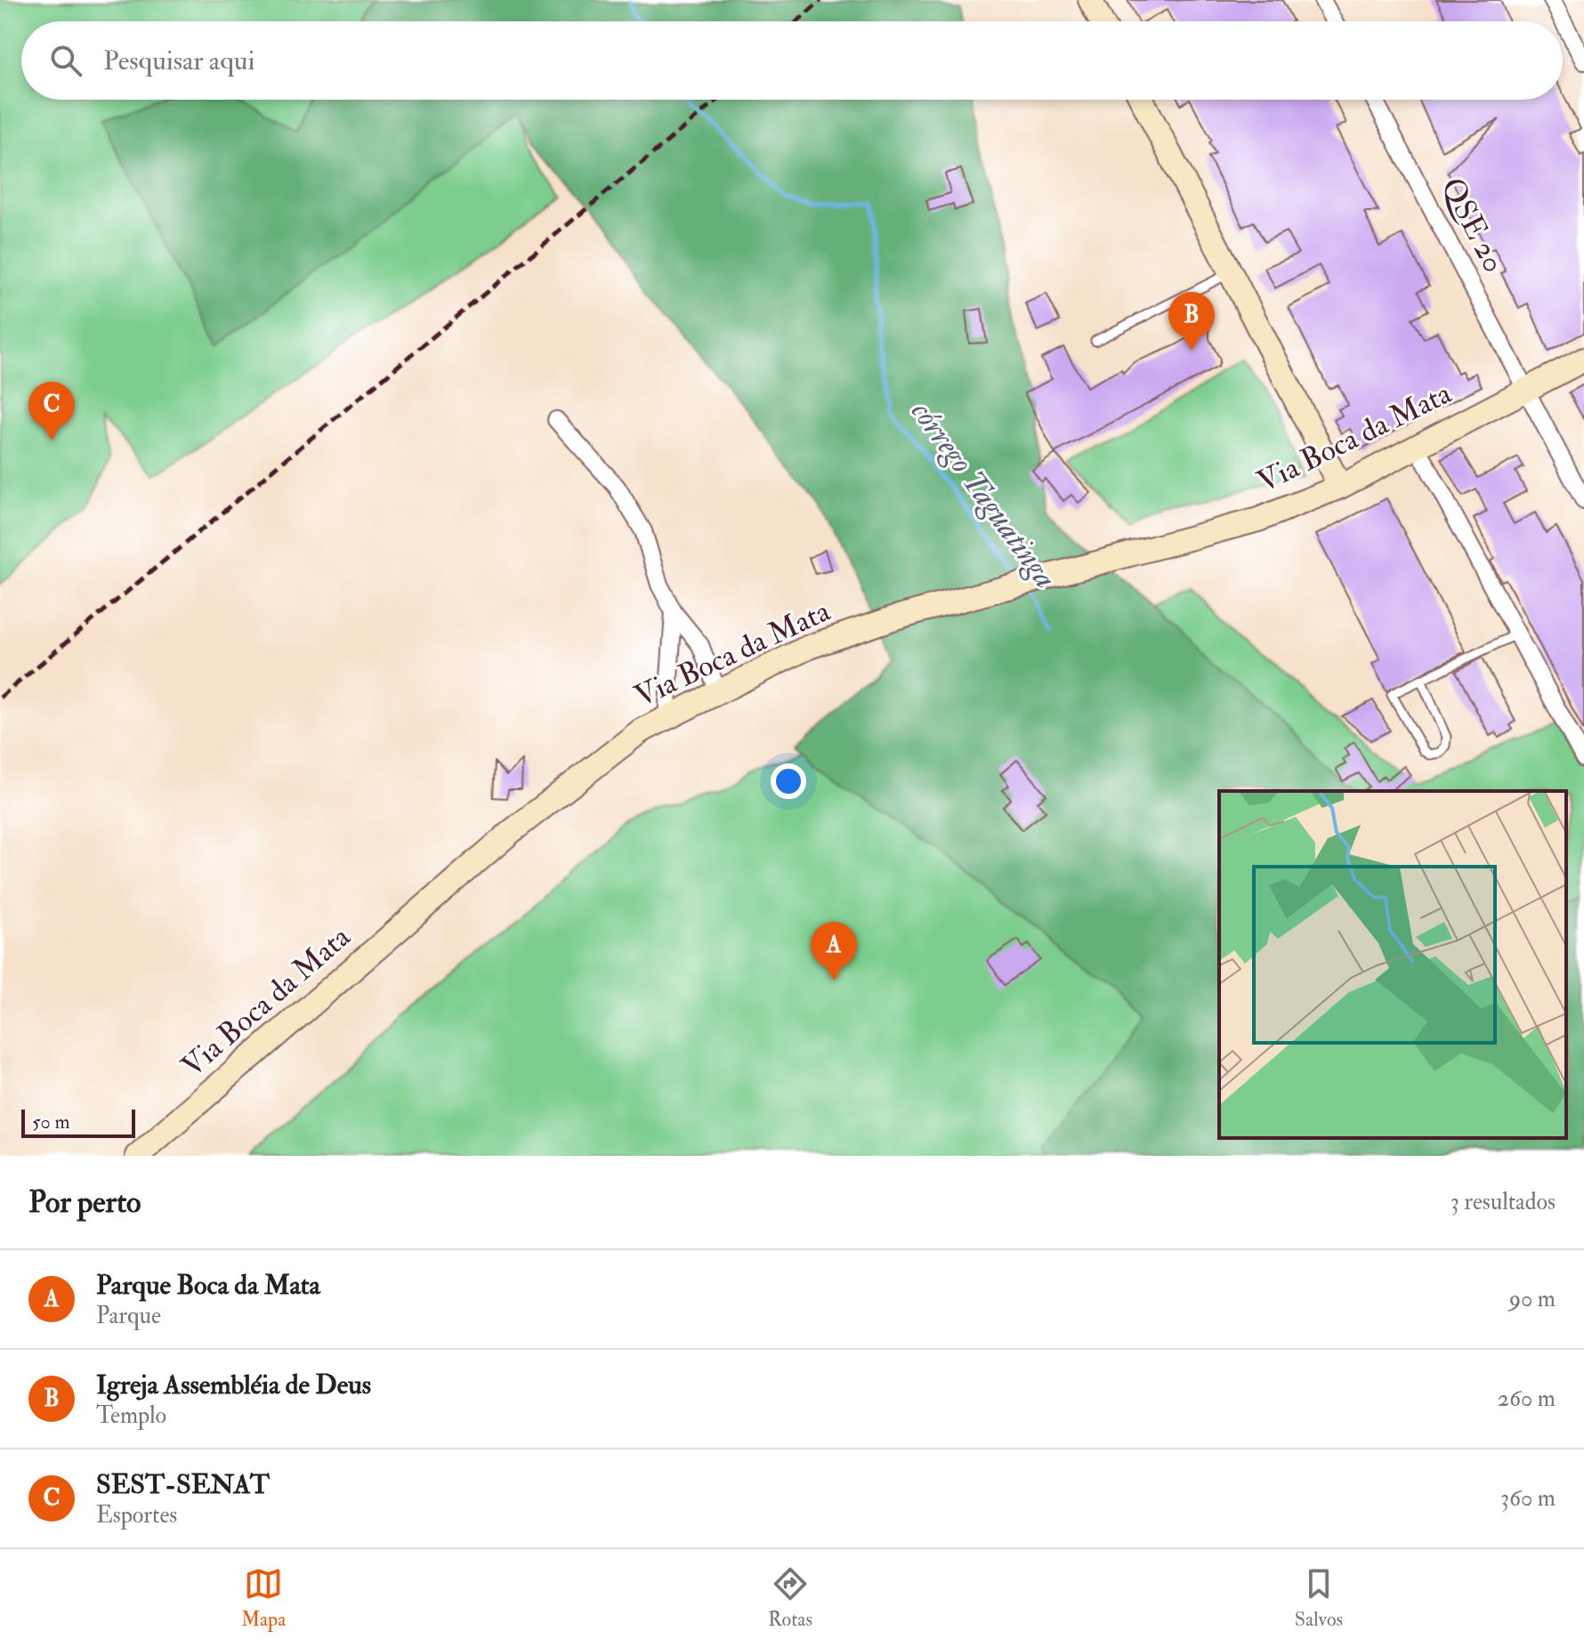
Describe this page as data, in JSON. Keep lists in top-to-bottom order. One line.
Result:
{"streets":{"street":["QSE 20","Via Boca da Mata"]},"crossings":[["QSE 20","Via Boca da Mata"]],"water":["córrego Taguatinga"],"scale_bar":"50 m","page":{"search":"Pesquisar aqui","pins":["B","C","A"],"scale":"50 m","heading":["Por perto","3 resultados"],"list":[{"mark":"A","name":"Parque Boca da Mata","note":"Parque","value":"90 m"},{"mark":"B","name":"Igreja Assembléia de Deus","note":"Templo","value":"260 m"},{"mark":"C","name":"SEST-SENAT","note":"Esportes","value":"360 m"}],"nav":["Mapa","Rotas","Salvos"]}}
